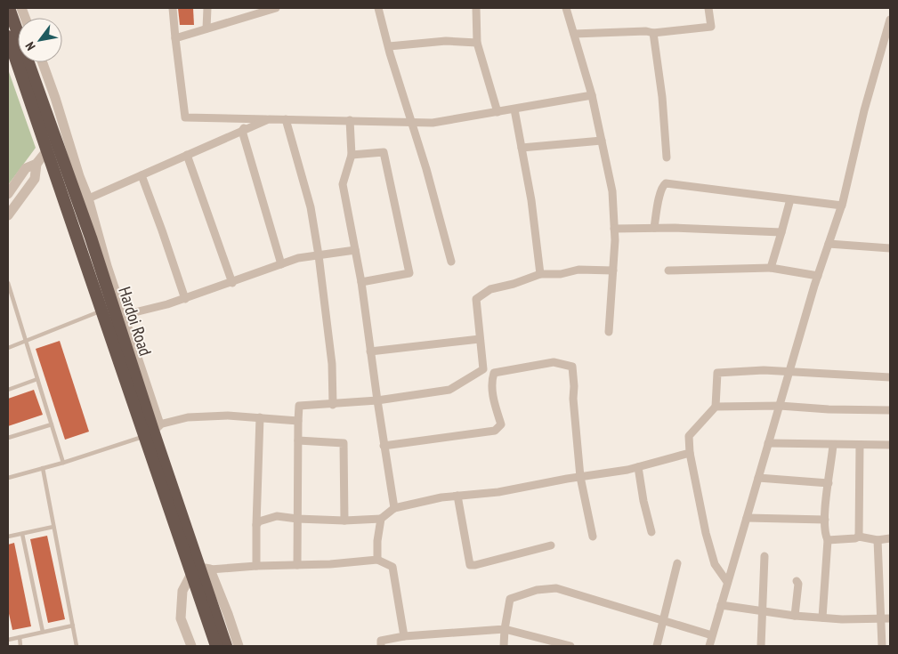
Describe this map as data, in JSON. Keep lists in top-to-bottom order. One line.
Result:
{"streets":{"highway":["Hardoi Road"]},"north":"bottom left"}
